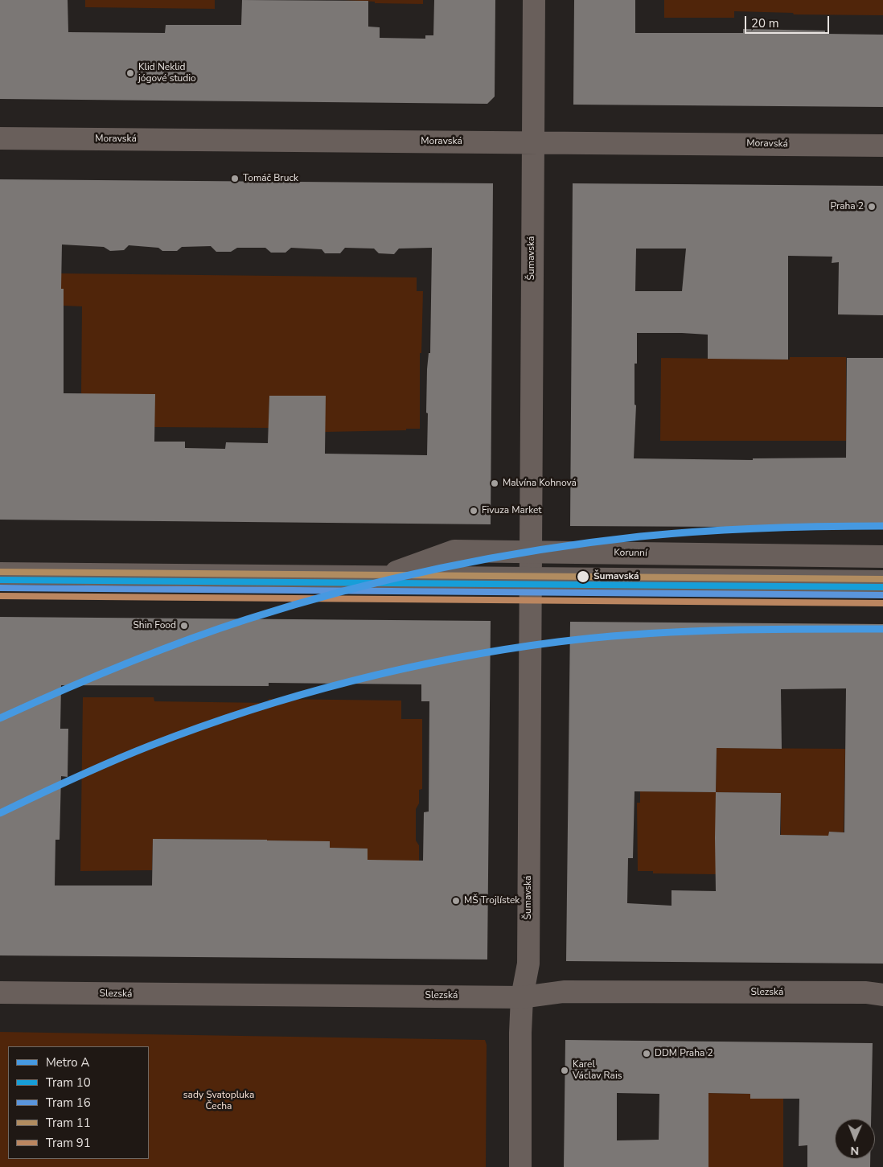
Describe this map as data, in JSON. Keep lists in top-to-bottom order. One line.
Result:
{"streets":{"street":["Moravská","Šumavská","Korunní","Slezská"]},"crossings":[["Moravská","Šumavská"],["Šumavská","Korunní"],["Šumavská","Slezská"]],"parks":["sady Svatopluka Čecha"],"places":["Klid Neklid jógové studio","Tomáč Bruck","Praha 2","Malvína Kohnová","Fivuza Market","Šumavská","Shin Food","MŠ Trojlístek","DDM Praha 2","Karel Václav Rais"],"lines":["metro line A","tram line 11","tram line 10","tram line 16","tram line 91"],"legend":["Metro A","Tram 10","Tram 16","Tram 11","Tram 91"],"scale_bar":"20 m","north":"bottom"}
